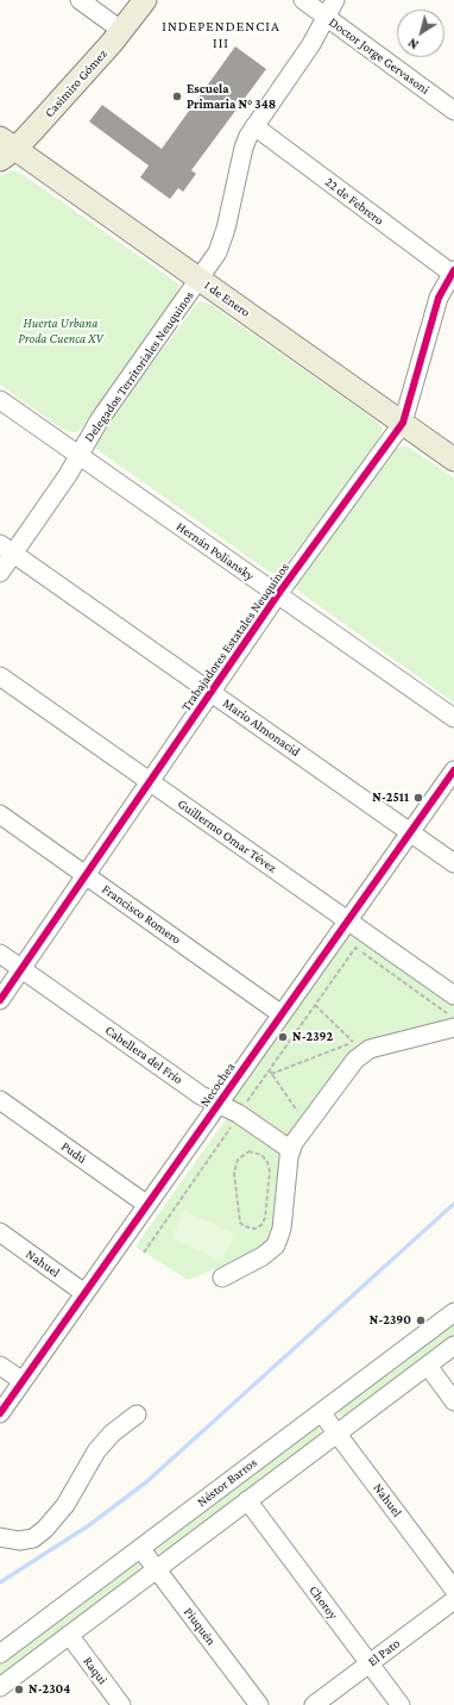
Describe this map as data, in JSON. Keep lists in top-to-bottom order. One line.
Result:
{"streets":{"main road":["Casimiro Gómez","1 de Enero"],"street":["Doctor Jorge Gervasoni","22 de Febrero","Delegados Territoriales Neuquinos","Hernán Poliansky","Trabajadores Estatales Neuquinos","Mario Almonacid","Guillermo Omar Tévez","Francisco Romero","Cabellera del Frío","Necochea","Pudú","Nahuel","Néstor Barros","Choroy","Piuquén","El Pato","Raqui"]},"crossings":[["Doctor Jorge Gervasoni","Delegados Territoriales Neuquinos"],["Casimiro Gómez","1 de Enero"],["22 de Febrero","Delegados Territoriales Neuquinos"],["22 de Febrero","Trabajadores Estatales Neuquinos"],["1 de Enero","Delegados Territoriales Neuquinos"],["1 de Enero","Trabajadores Estatales Neuquinos"],["Delegados Territoriales Neuquinos","Hernán Poliansky"],["Delegados Territoriales Neuquinos","Mario Almonacid"],["Hernán Poliansky","Trabajadores Estatales Neuquinos"],["Trabajadores Estatales Neuquinos","Mario Almonacid"],["Trabajadores Estatales Neuquinos","Guillermo Omar Tévez"],["Trabajadores Estatales Neuquinos","Francisco Romero"],["Trabajadores Estatales Neuquinos","Cabellera del Frío"],["Mario Almonacid","Necochea"],["Guillermo Omar Tévez","Necochea"],["Francisco Romero","Necochea"],["Cabellera del Frío","Necochea"],["Necochea","Pudú"],["Necochea","Nahuel"],["Nahuel","Néstor Barros"],["Néstor Barros","Choroy"],["Néstor Barros","Piuquén"],["Néstor Barros","Raqui"],["Choroy","El Pato"]],"districts":["INDEPENDENCIA III"],"parks":["Huerta Urbana Proda Cuenca XV"],"places":["Escuela Primaria N° 348","N-2511","N-2392","N-2390","N-2304"],"north":"bottom left"}
